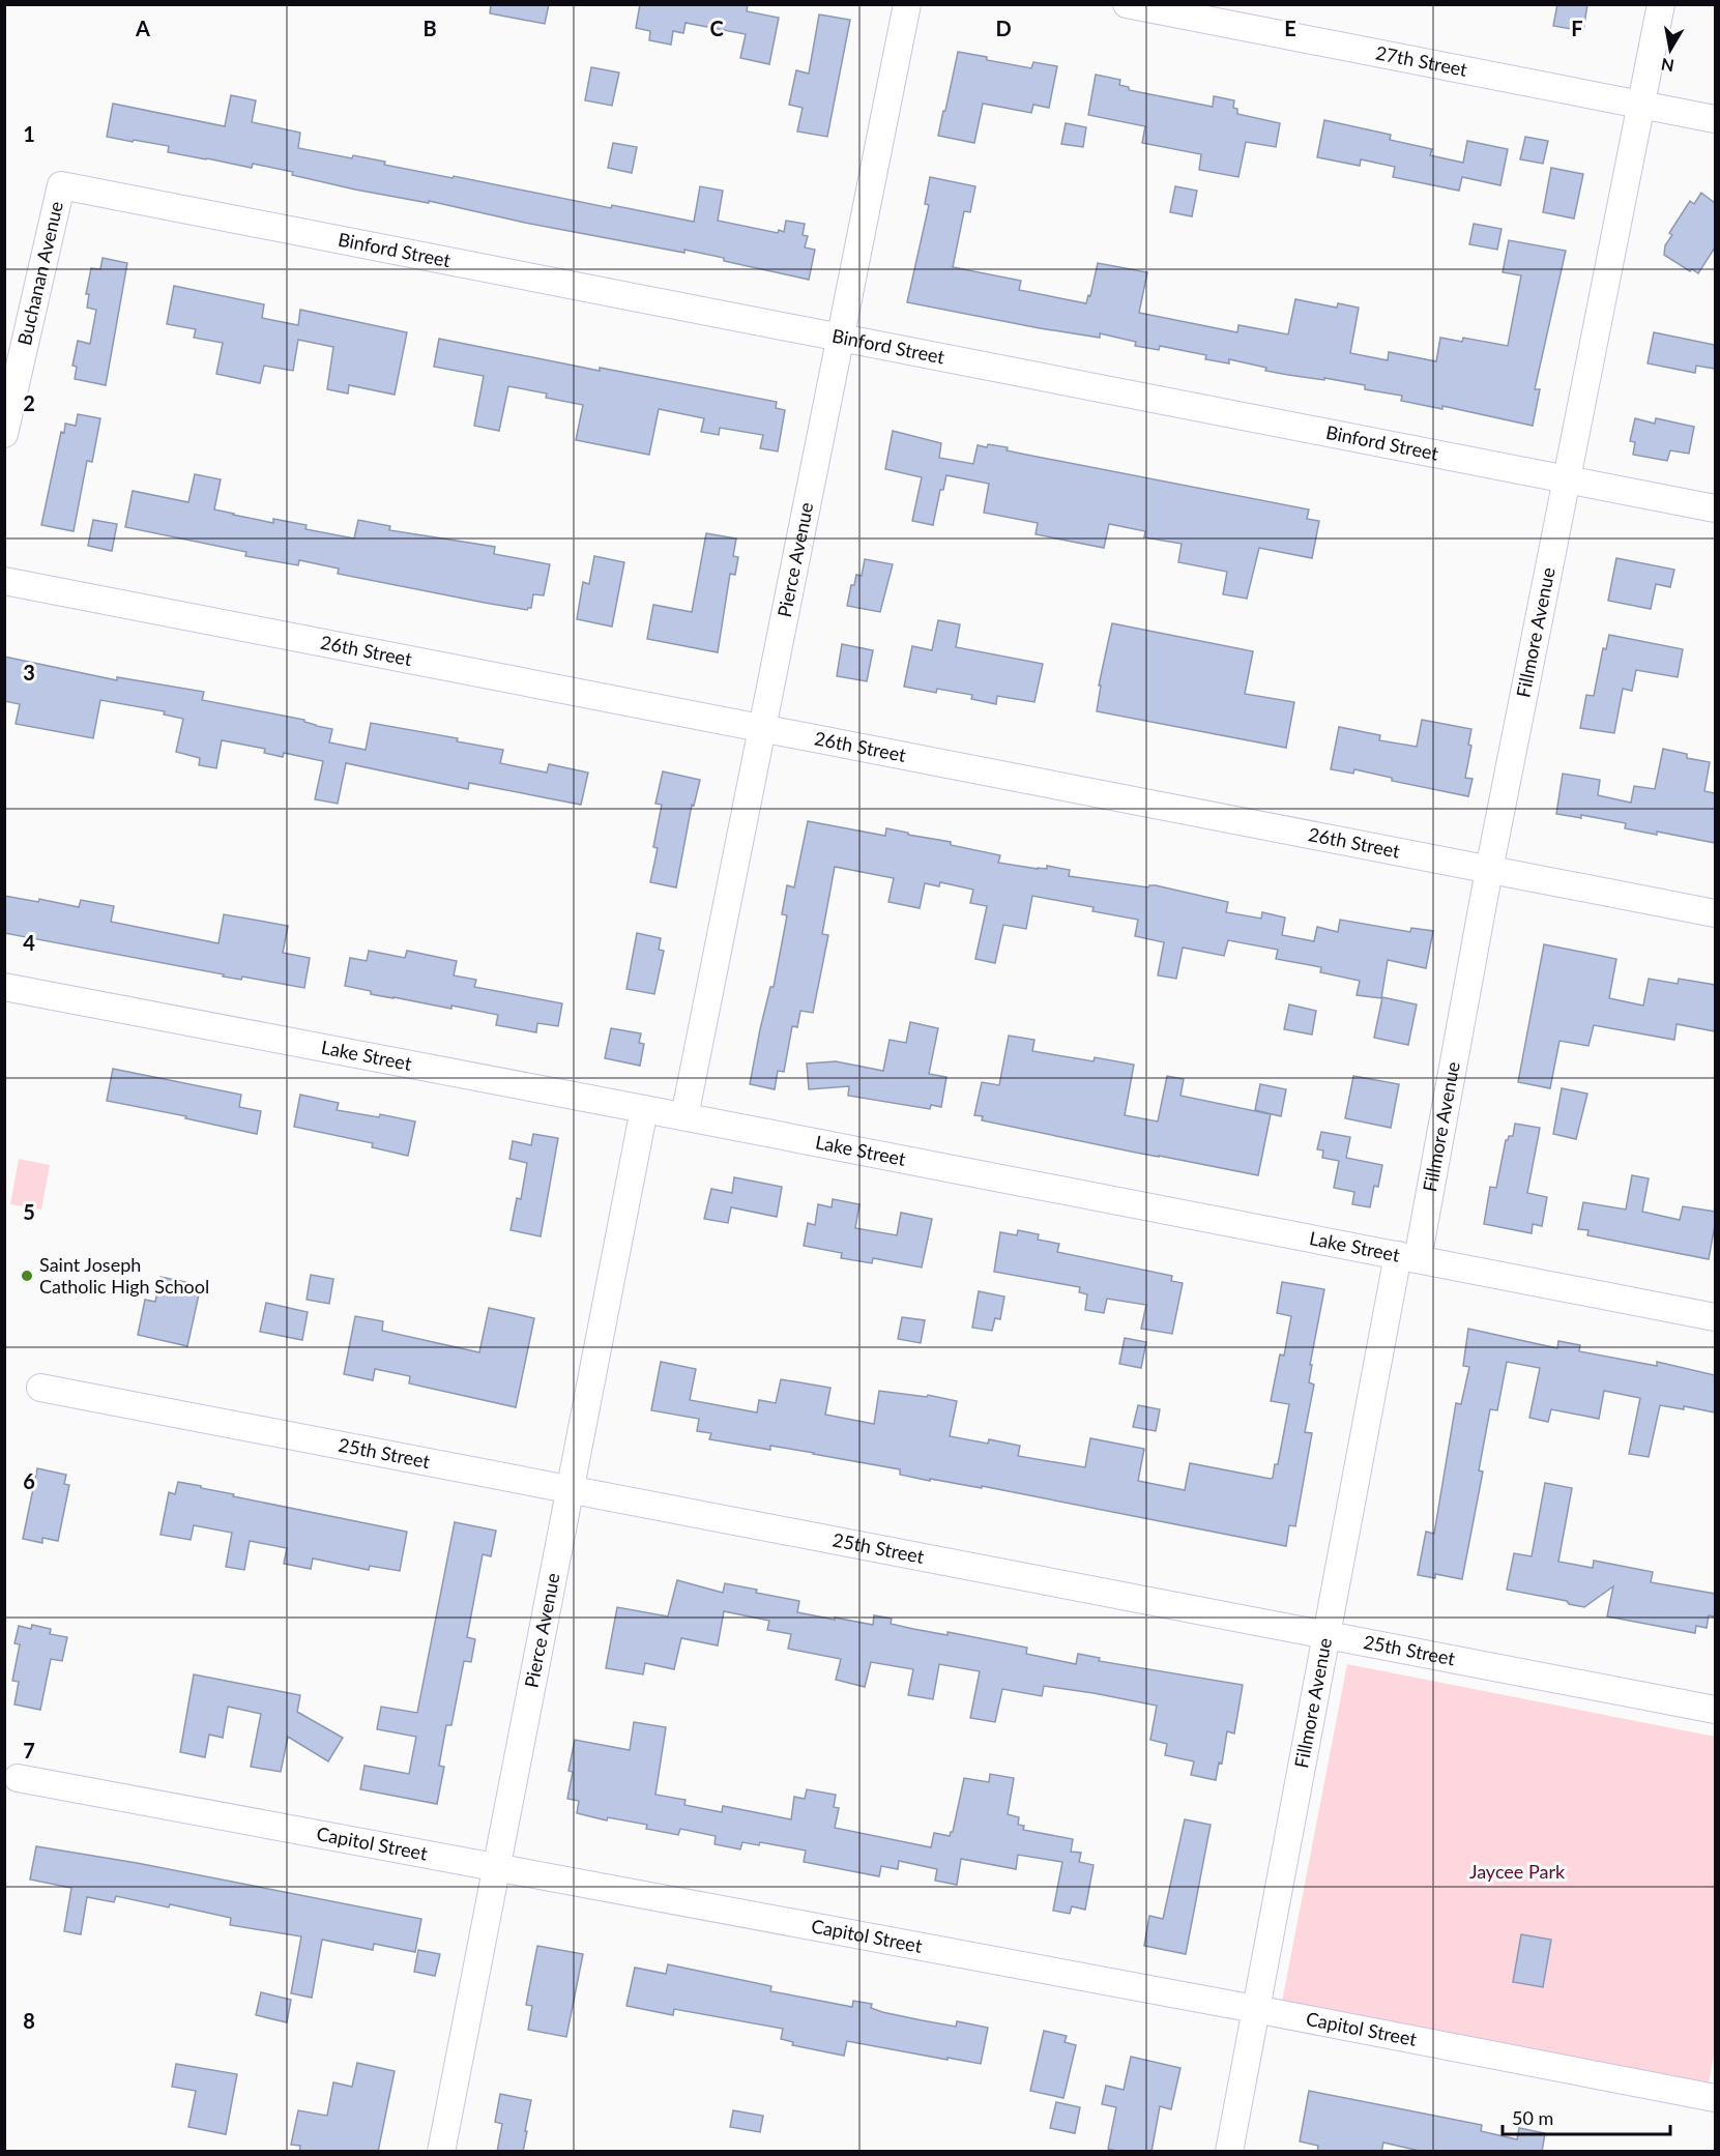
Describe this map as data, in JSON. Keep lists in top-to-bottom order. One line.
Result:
{"streets":{"street":["27th Street","Binford Street","Buchanan Avenue","Pierce Avenue","Fillmore Avenue","26th Street","Lake Street","25th Street","Capitol Street"]},"crossings":[["27th Street","Fillmore Avenue"],["Binford Street","Buchanan Avenue"],["Binford Street","Pierce Avenue"],["Binford Street","Fillmore Avenue"],["Pierce Avenue","26th Street"],["Pierce Avenue","Lake Street"],["Pierce Avenue","25th Street"],["Pierce Avenue","Capitol Street"],["Fillmore Avenue","26th Street"],["Fillmore Avenue","Lake Street"],["Fillmore Avenue","25th Street"],["Fillmore Avenue","Capitol Street"]],"parks":["Jaycee Park"],"places":["Saint Joseph Catholic High School"],"scale_bar":"50 m","north":"bottom","grid":{"columns":["A","B","C","D","E","F"],"rows":["1","2","3","4","5","6","7","8"]}}
